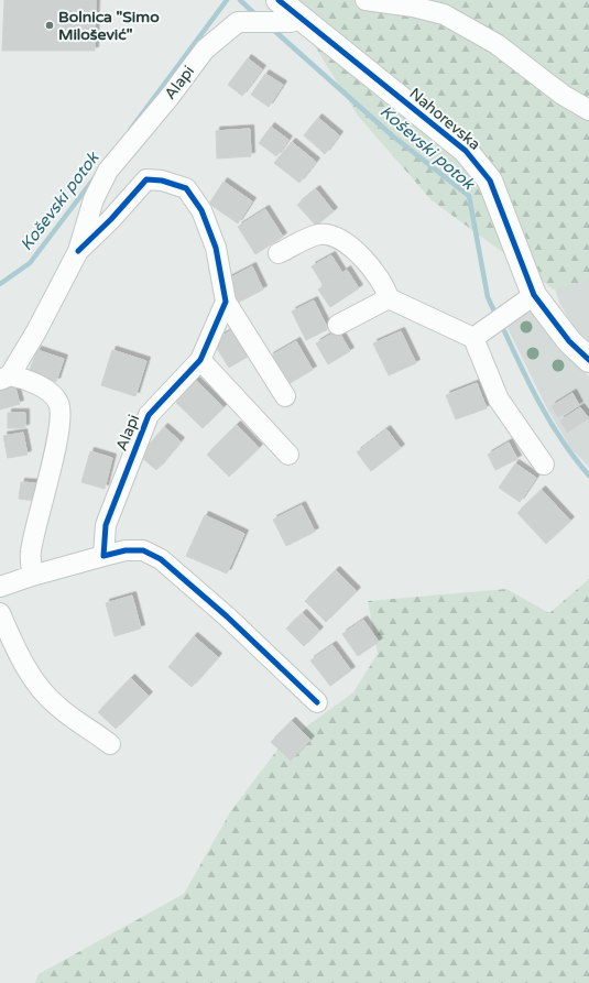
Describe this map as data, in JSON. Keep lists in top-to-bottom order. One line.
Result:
{"streets":{"street":["Alapi","Nahorevska"]},"crossings":[["Alapi","Nahorevska"]],"water":["Koševski potok"],"places":["Bolnica \"Simo Milošević\""]}
